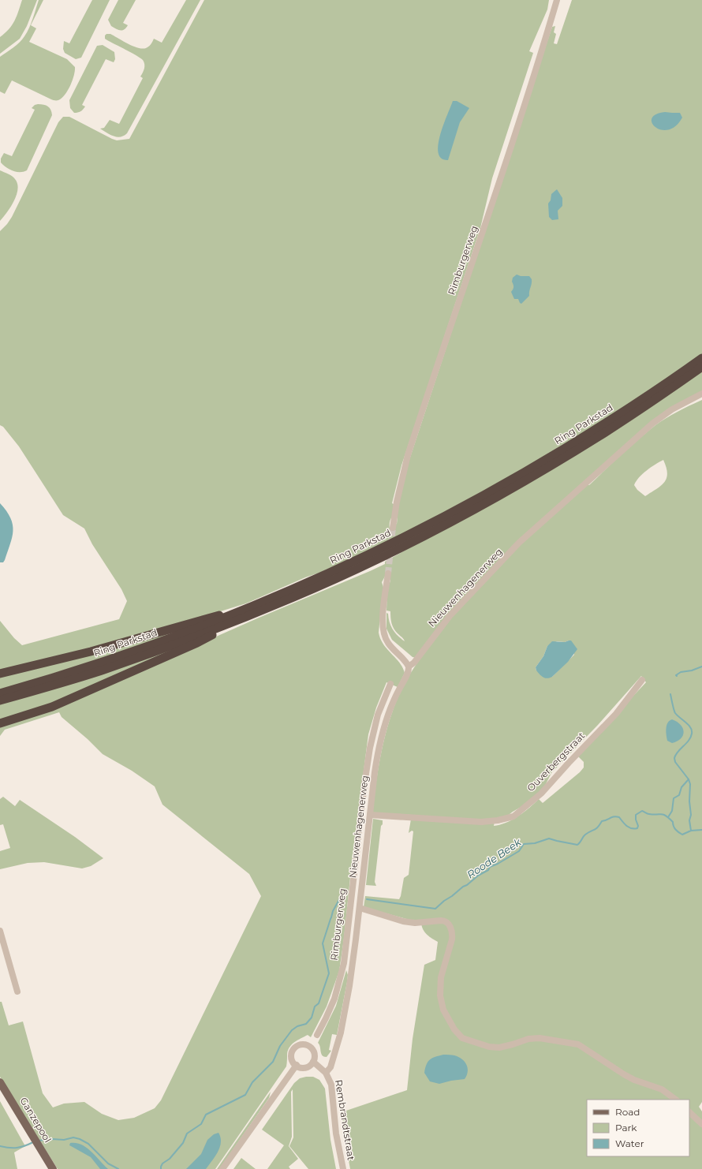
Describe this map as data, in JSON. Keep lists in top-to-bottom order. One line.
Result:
{"streets":{"highway":["Ring Parkstad"],"main road":["Ganzepool"],"street":["Rimburgerweg","Nieuwenhagenerweg","Ouverbergstraat","Rembrandtstraat"]},"crossings":[["Nieuwenhagenerweg","Ouverbergstraat"],["Nieuwenhagenerweg","Rembrandtstraat"]],"water":["Roode Beek"],"legend":["Road","Park","Water"]}
